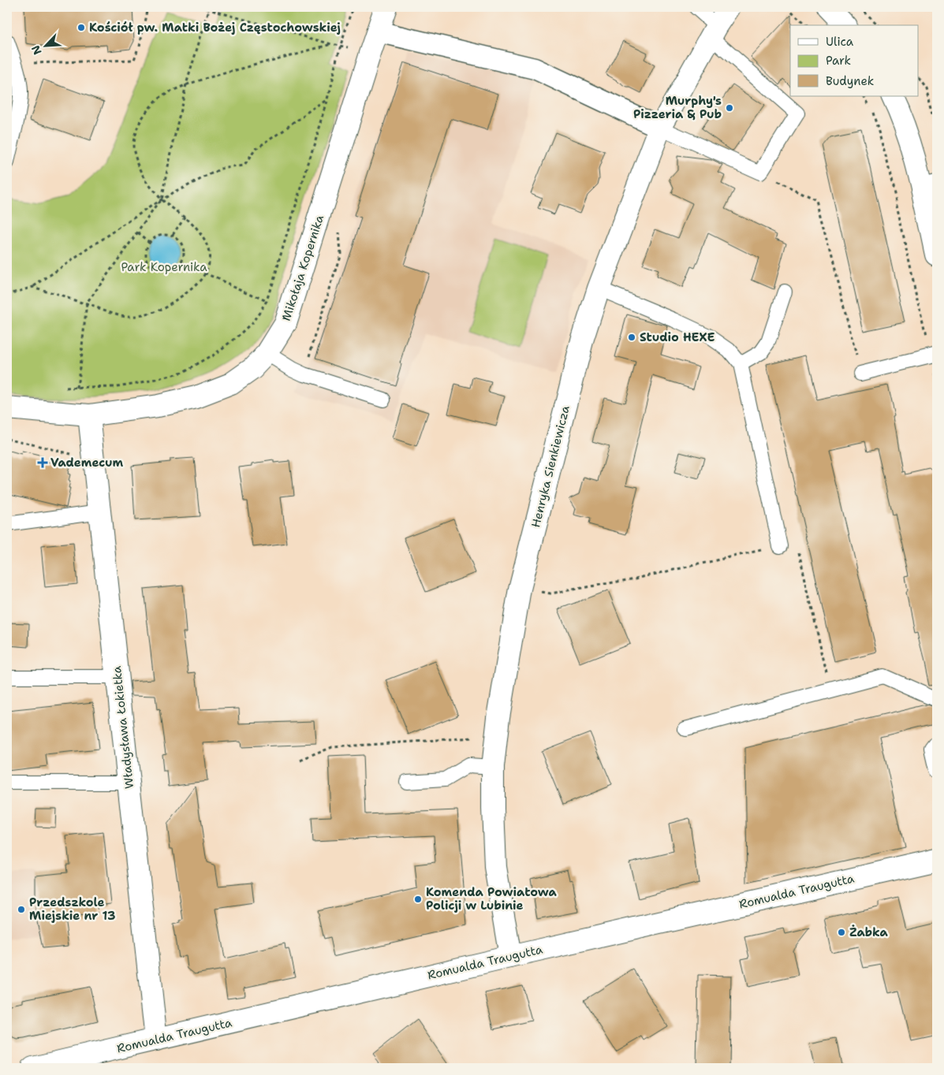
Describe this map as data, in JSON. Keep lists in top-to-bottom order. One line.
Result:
{"streets":{"street":["Mikołaja Kopernika","Henryka Sienkiewicza","Władysława Łokietka","Romualda Traugutta"]},"crossings":[["Mikołaja Kopernika","Władysława Łokietka"],["Henryka Sienkiewicza","Romualda Traugutta"],["Władysława Łokietka","Romualda Traugutta"]],"parks":["Park Kopernika"],"places":{"other":["Kościół pw. Matki Bożej Częstochowskiej","Murphy's Pizzeria & Pub","Studio HEXE","Komenda Powiatowa Policji w Lubinie","Przedszkole Miejskie nr 13","Żabka"],"health":["Vademecum"]},"legend":["Ulica","Park","Budynek"],"north":"bottom left"}
